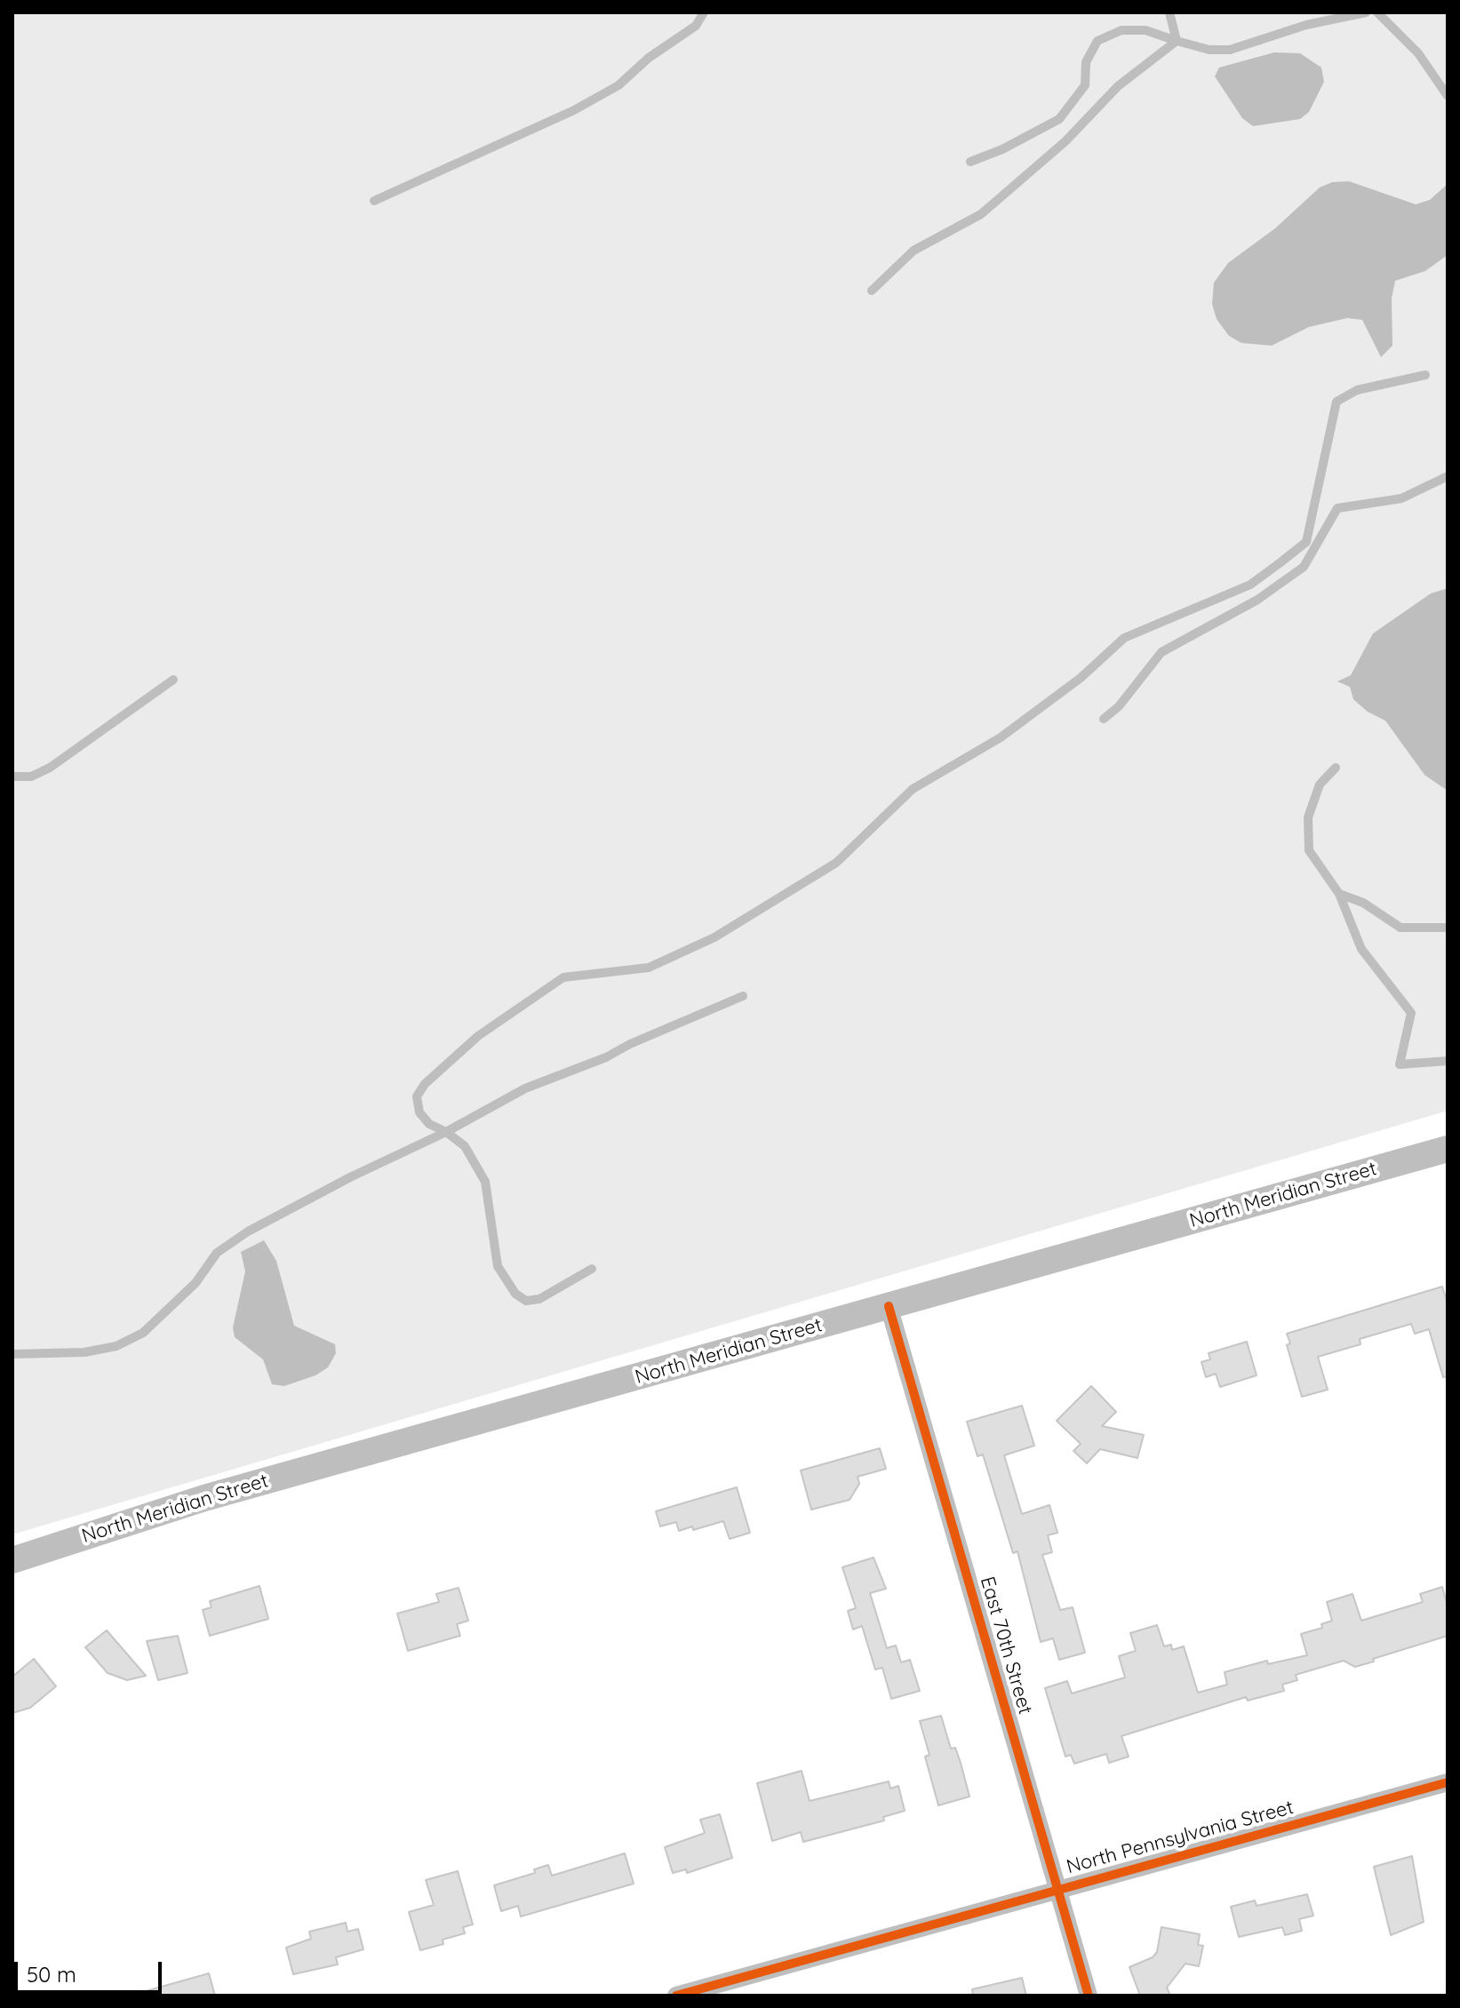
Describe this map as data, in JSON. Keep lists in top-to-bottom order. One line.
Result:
{"streets":{"main road":["North Meridian Street"],"street":["East 70th Street","North Pennsylvania Street"]},"crossings":[["North Meridian Street","East 70th Street"],["East 70th Street","North Pennsylvania Street"]],"scale_bar":"50 m"}
